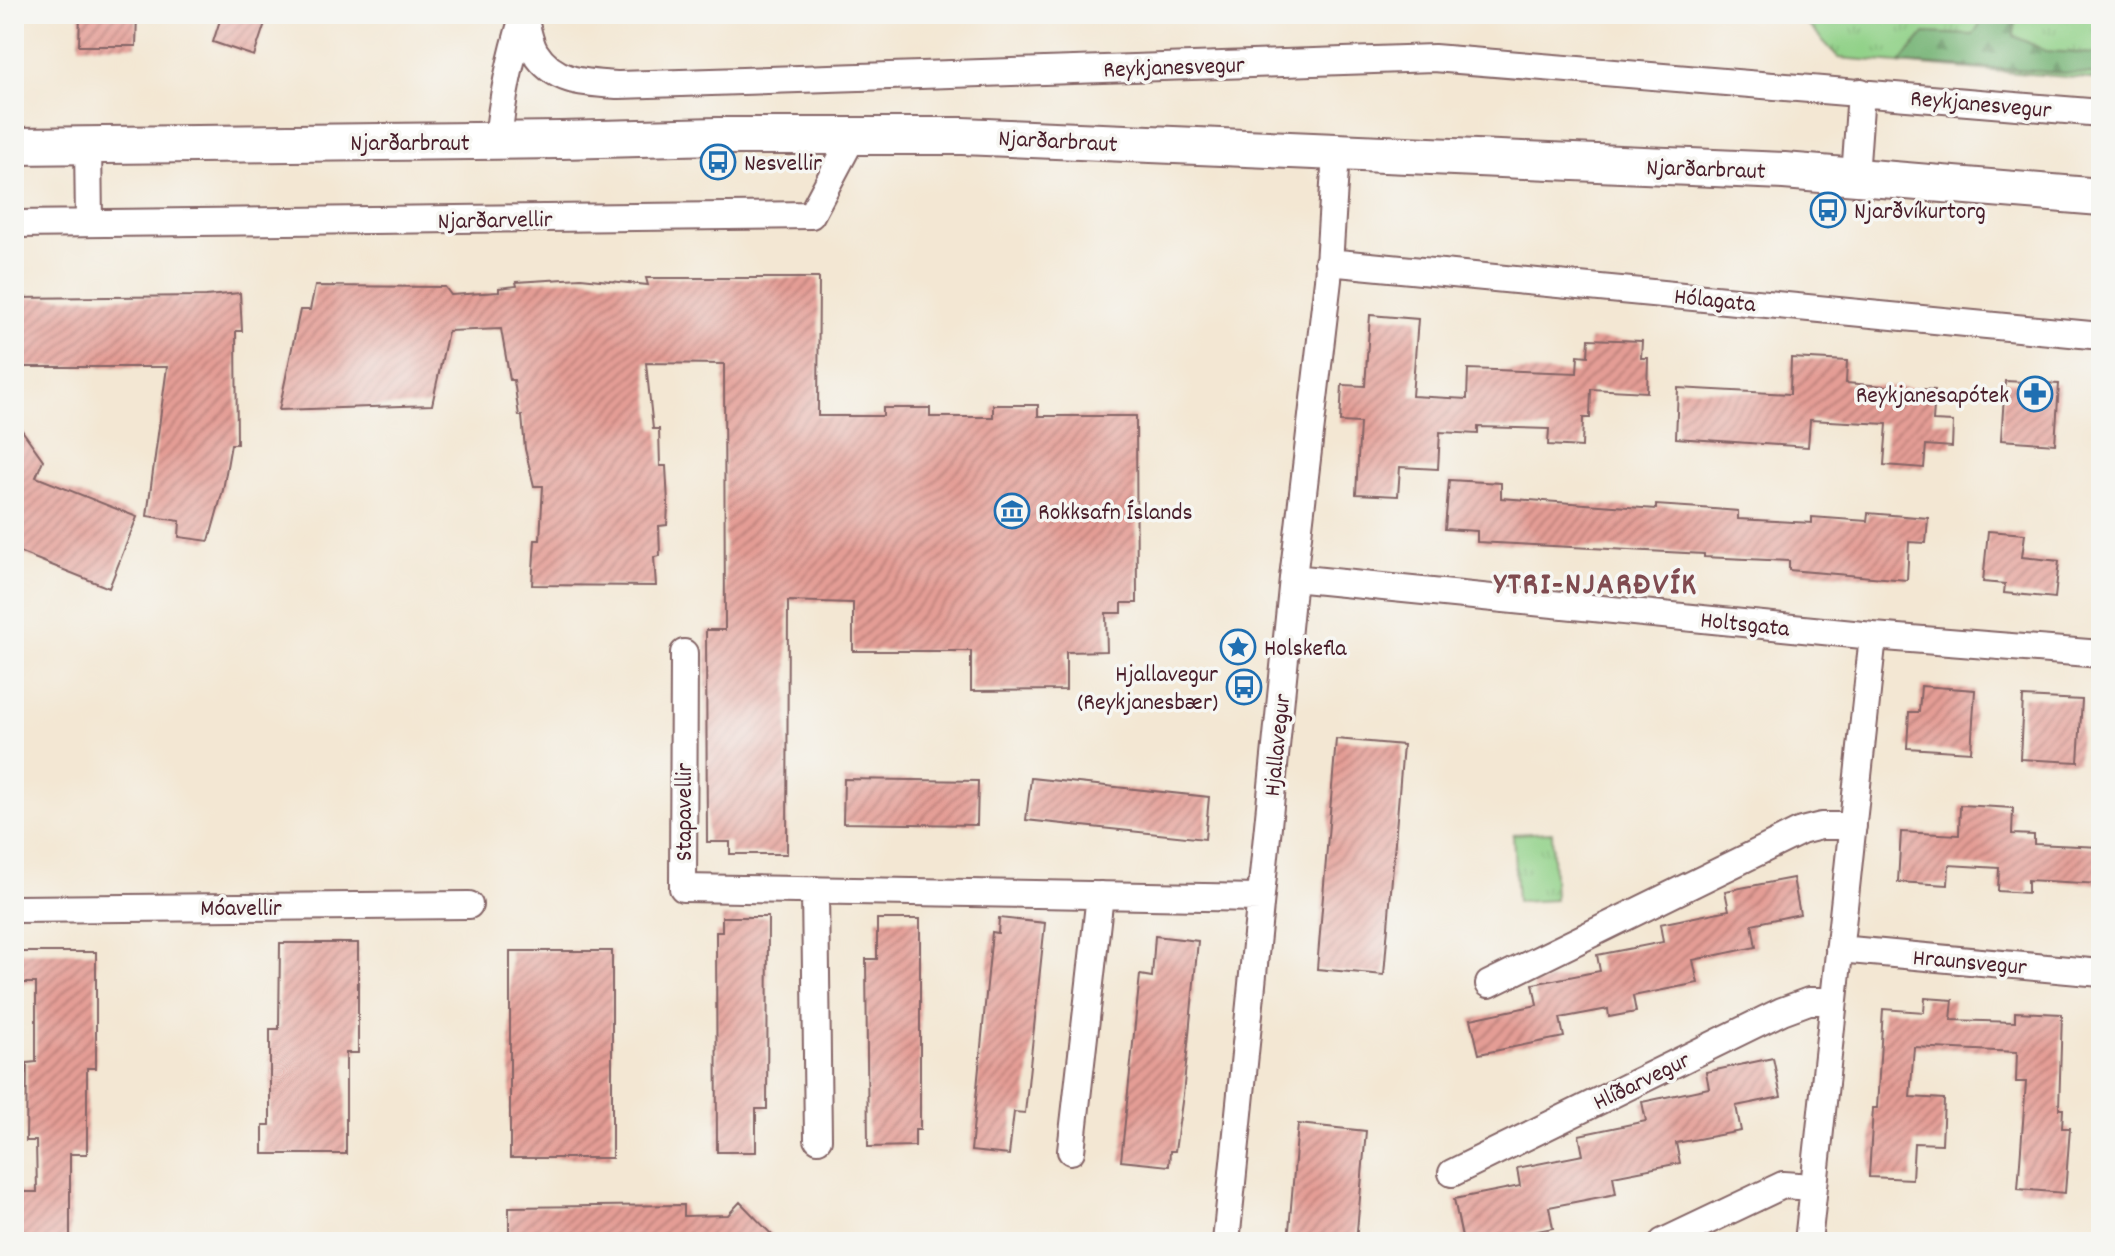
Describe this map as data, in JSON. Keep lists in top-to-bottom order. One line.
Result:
{"streets":{"main road":["Njarðarbraut"],"street":["Reykjanesvegur","Njarðarvellir","Hólagata","Holtsgata","Hjallavegur","Stapavellir","Móavellir","Hraunsvegur","Hlíðarvegur"]},"crossings":[["Njarðarbraut","Njarðarvellir"],["Njarðarbraut","Hjallavegur"],["Hólagata","Hjallavegur"],["Holtsgata","Hjallavegur"],["Hjallavegur","Stapavellir"]],"districts":["YTRI-NJARÐVÍK"],"places":{"bus stop":["Nesvellir","Njarðvíkurtorg","Hjallavegur (Reykjanesbær)"],"pharmacy":["Reykjanesapótek"],"museum":["Rokksafn Íslands"],"place":["Holskefla"]}}
